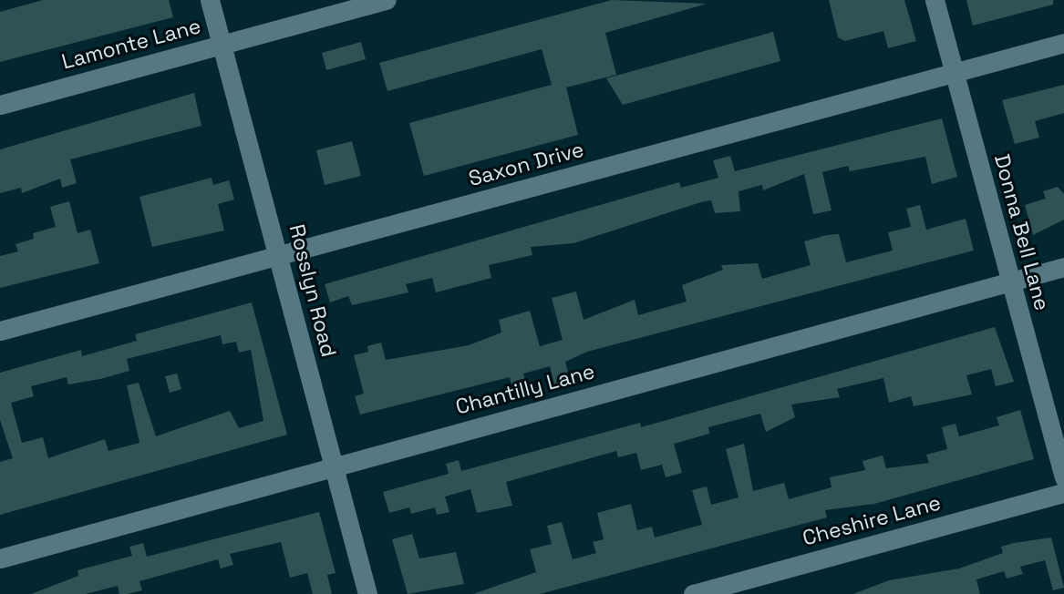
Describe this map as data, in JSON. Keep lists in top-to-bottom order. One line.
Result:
{"streets":{"street":["Lamonte Lane","Saxon Drive","Donna Bell Lane","Rosslyn Road","Chantilly Lane","Cheshire Lane"]},"crossings":[["Lamonte Lane","Rosslyn Road"],["Saxon Drive","Donna Bell Lane"],["Saxon Drive","Rosslyn Road"],["Donna Bell Lane","Chantilly Lane"],["Rosslyn Road","Chantilly Lane"]]}
